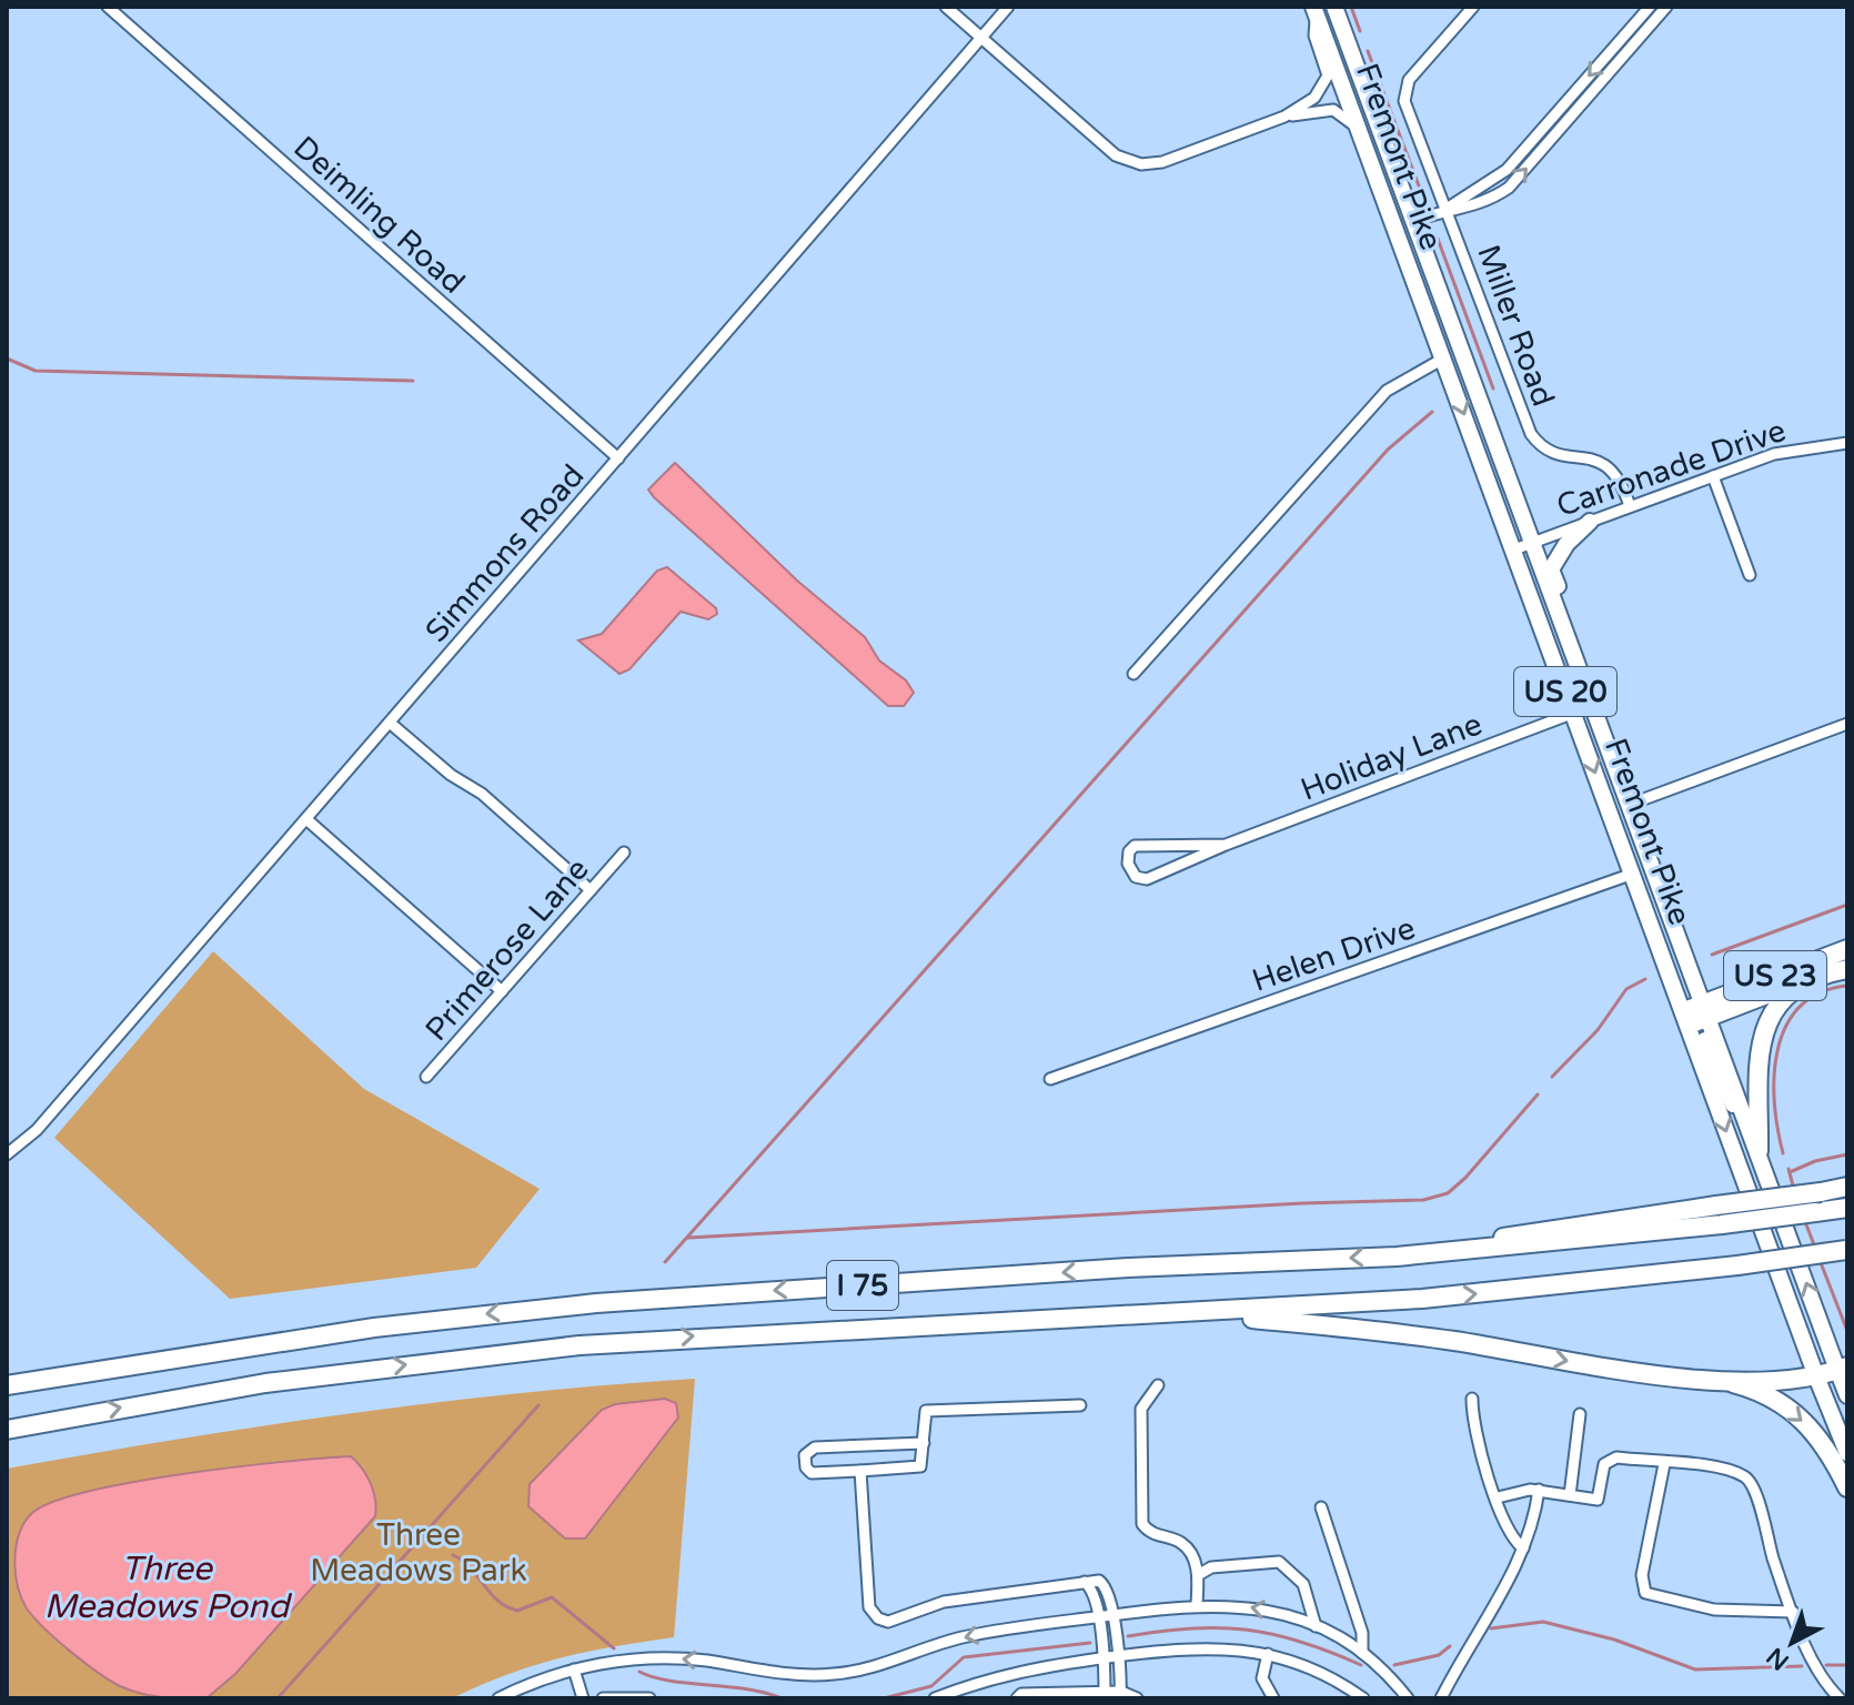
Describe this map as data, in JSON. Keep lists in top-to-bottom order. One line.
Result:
{"streets":{"highway":["US 23","I 75"],"main road":["Fremont Pike","US 20"],"street":["Deimling Road","Miller Road","Carronade Drive","Simmons Road","Holiday Lane","Primerose Lane","Helen Drive"]},"crossings":[["Fremont Pike","Carronade Drive"],["Fremont Pike","US 20"],["Fremont Pike","Holiday Lane"],["Fremont Pike","Helen Drive"],["Fremont Pike","US 23"],["Deimling Road","Simmons Road"],["Miller Road","Carronade Drive"]],"water":["Three Meadows Pond"],"parks":["Three Meadows Park"],"north":"bottom left"}
